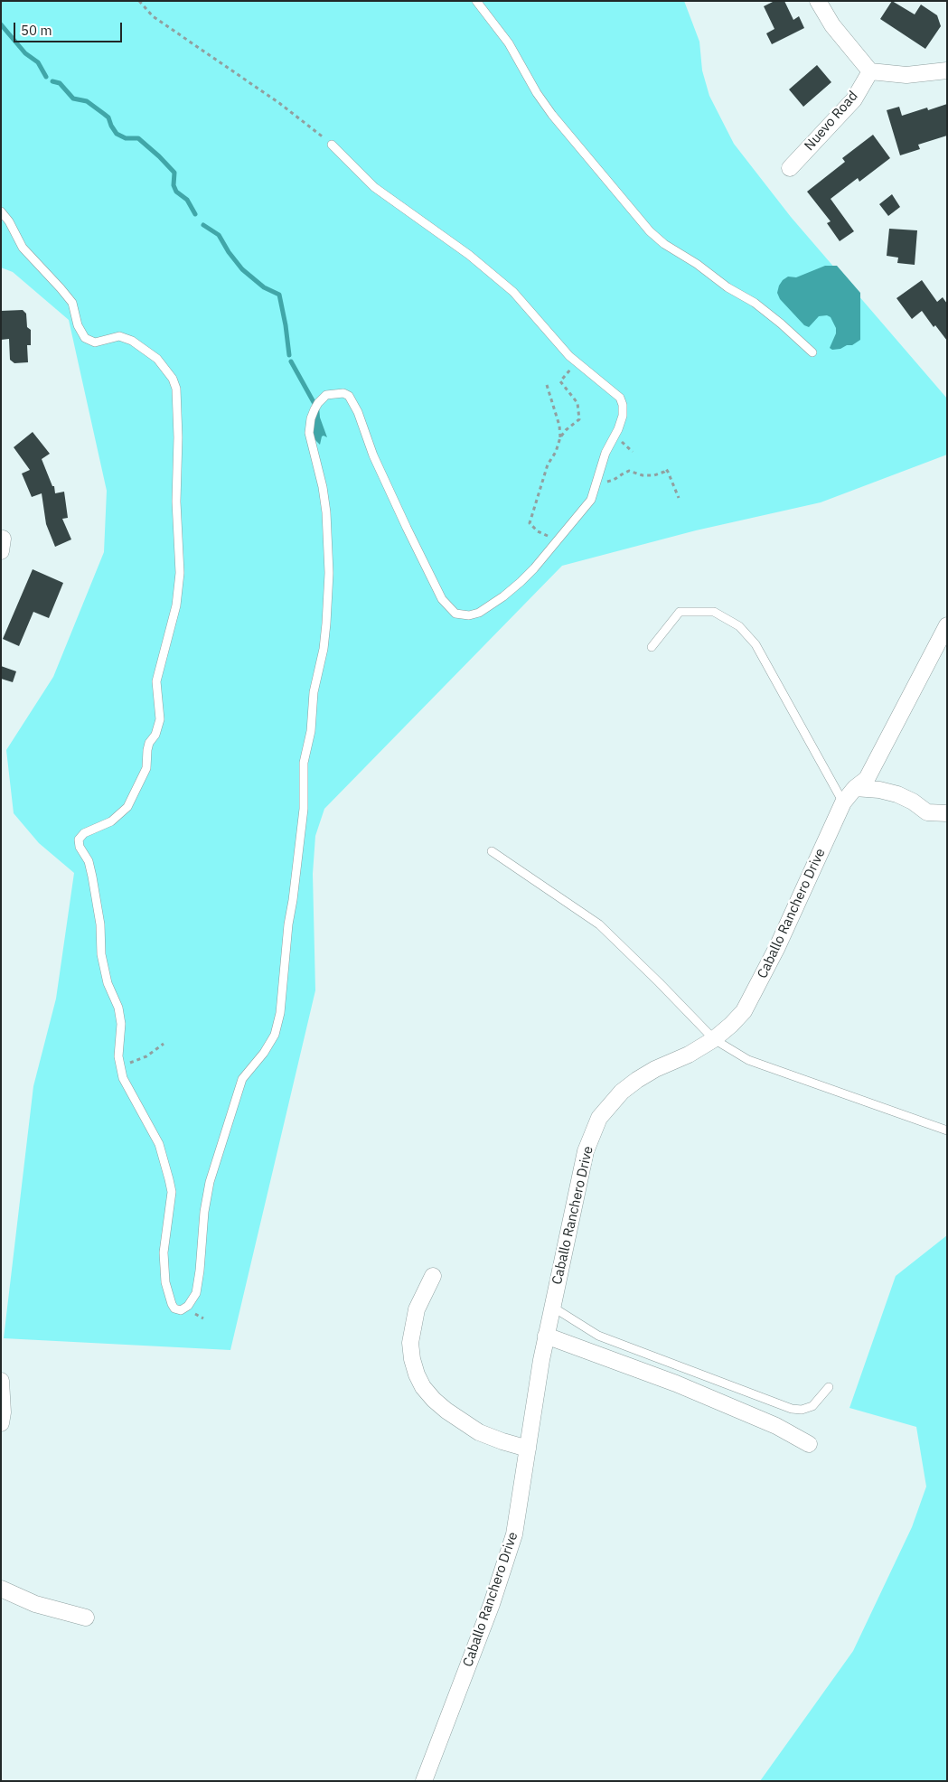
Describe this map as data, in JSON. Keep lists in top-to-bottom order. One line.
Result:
{"streets":{"street":["Nuevo Road","Caballo Ranchero Drive"]},"scale_bar":"50 m"}
